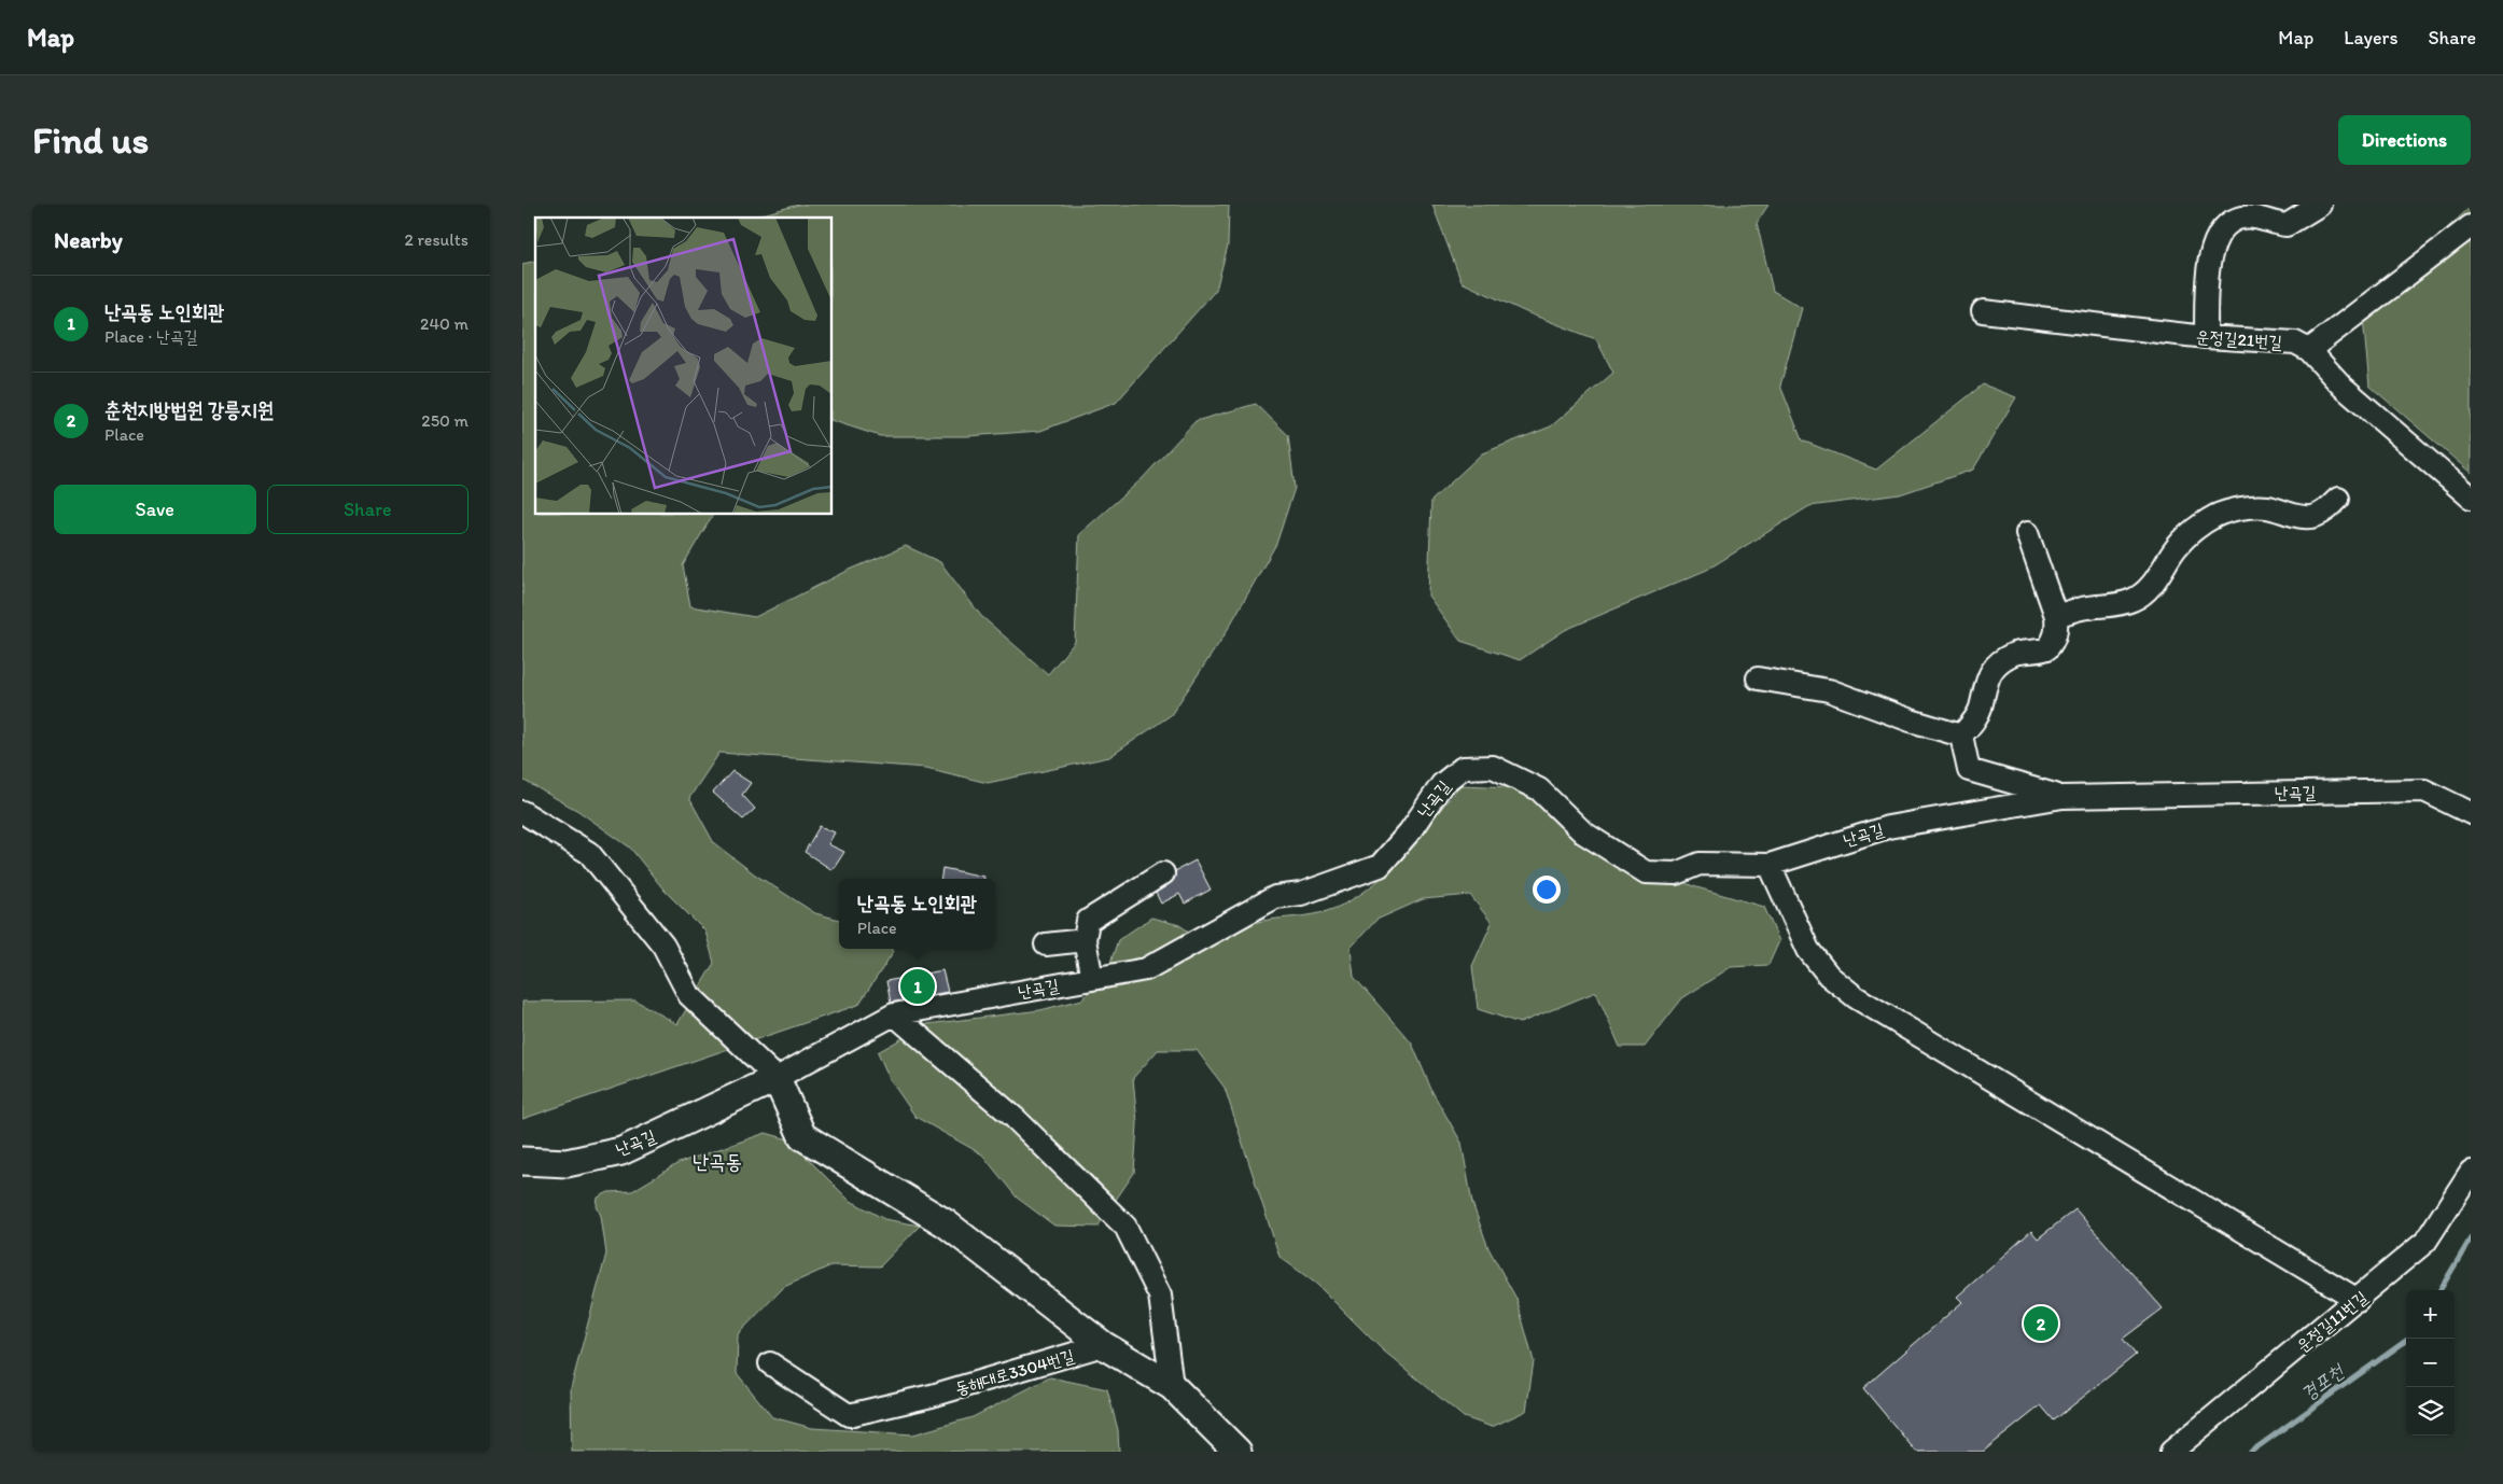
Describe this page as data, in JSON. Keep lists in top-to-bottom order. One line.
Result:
{"streets":{"street":["운정길21번길","난곡길","운정길11번길","동해대로3304번길"]},"districts":["난곡동"],"water":["경포천"],"page":{"header":"Map","nav":["Map","Layers","Share"],"buttons":["Directions",["Save","Share"]],"title":"Find us","heading":["Nearby","2 results"],"list":[{"mark":"1","name":"난곡동 노인회관","note":"Place · 난곡길","value":"240 m"},{"mark":"2","name":"춘천지방법원 강릉지원","note":"Place","value":"250 m"}],"popup":["난곡동 노인회관","Place"],"pins":["1","2"],"map_buttons":["+","−"]}}
